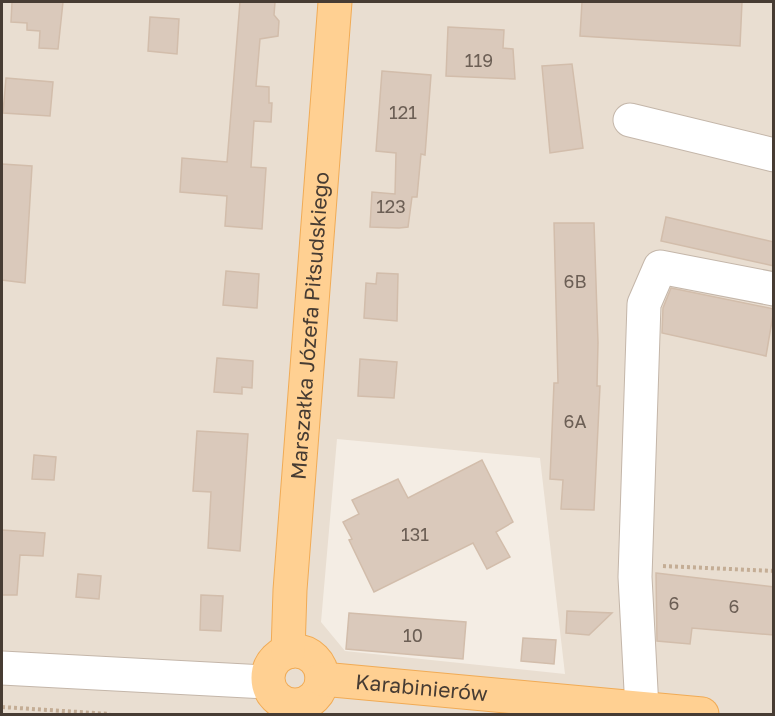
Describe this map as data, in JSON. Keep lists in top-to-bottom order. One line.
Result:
{"streets":{"main road":["Marszałka Józefa Piłsudskiego","Karabinierów"]},"crossings":[["Marszałka Józefa Piłsudskiego","Karabinierów"]],"house_numbers":["119","121","123","6B","6A","131","6","6","10"]}
